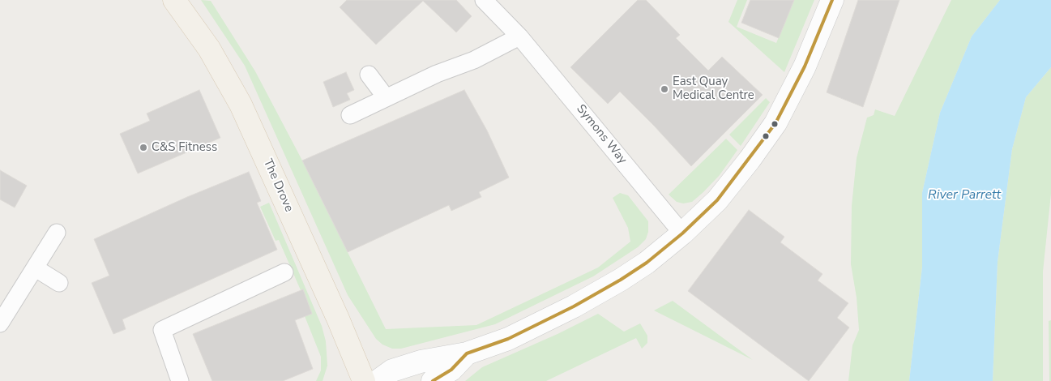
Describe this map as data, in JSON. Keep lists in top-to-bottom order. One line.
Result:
{"streets":{"main road":["The Drove"],"street":["Symons Way"]},"water":["River Parrett"],"places":["East Quay Medical Centre","C&S Fitness"]}
